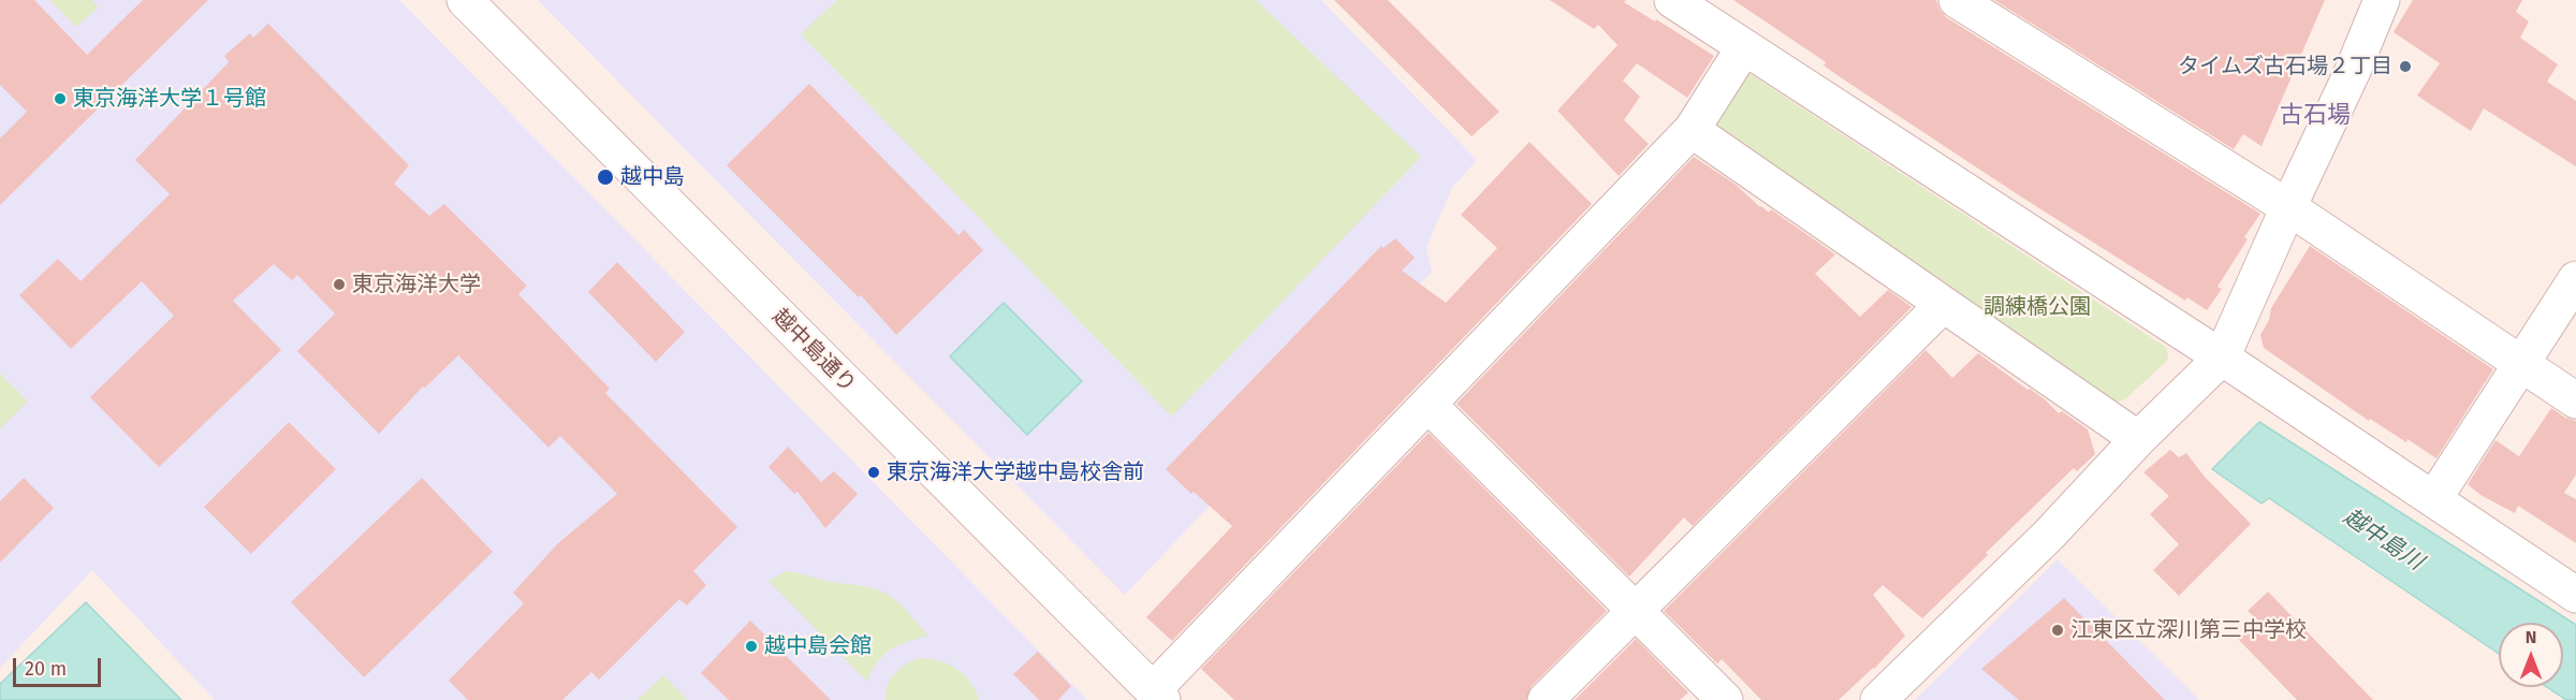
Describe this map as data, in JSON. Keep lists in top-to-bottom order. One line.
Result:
{"streets":{"street":["越中島通り"]},"districts":["古石場"],"water":["越中島川"],"parks":["調練橋公園"],"places":["タイムズ古石場２丁目","東京海洋大学１号館","越中島","東京海洋大学","東京海洋大学越中島校舎前","江東区立深川第三中学校","越中島会館"],"scale_bar":"20 m","north":"top"}
